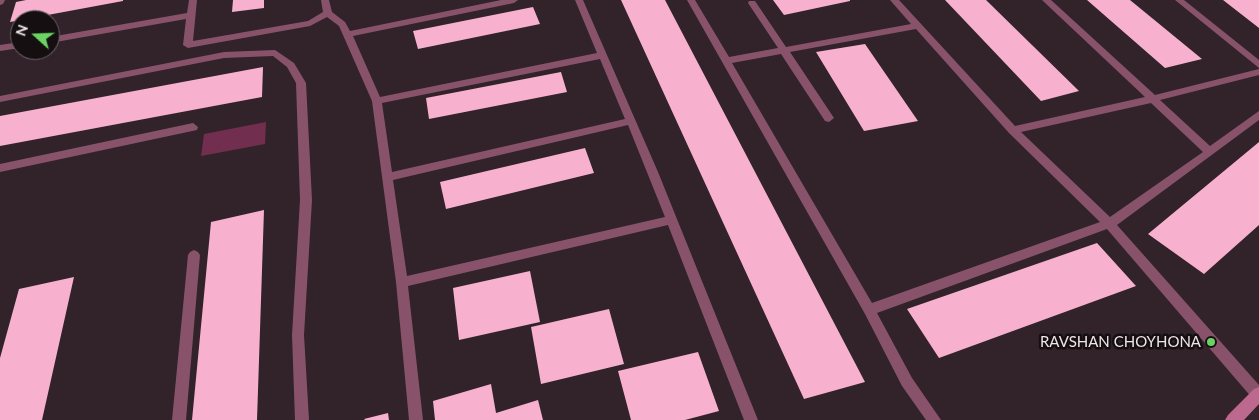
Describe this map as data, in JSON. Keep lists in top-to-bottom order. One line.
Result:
{"places":["RAVSHAN CHOYHONA"],"north":"left"}
